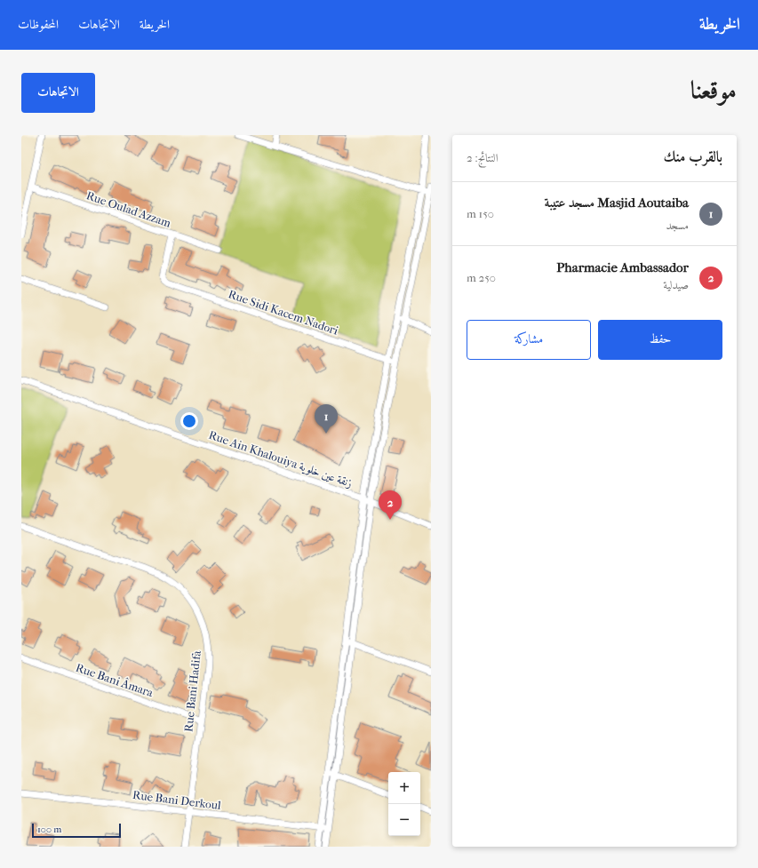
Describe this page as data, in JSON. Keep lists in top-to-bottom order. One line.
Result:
{"streets":{"street":["Rue Oulad Azzam","Rue Sidi Kacem Nadori","Rue Ain Khalouiya زنقة عين خلوية","Rue Bani Âmara","Rue Bani Hadifa","Rue Bani Derkoul"]},"crossings":[["Rue Oulad Azzam","Rue Sidi Kacem Nadori"],["Rue Bani Âmara","Rue Bani Hadifa"],["Rue Bani Hadifa","Rue Bani Derkoul"]],"scale_bar":"100 m","page":{"header":"الخريطة","nav":["الخريطة","الاتجاهات","المحفوظات"],"title":"موقعنا","buttons":["الاتجاهات",["حفظ","مشاركة"]],"heading":["بالقرب منك","النتائج: 2"],"list":[{"mark":"1","name":"Masjid Aoutaiba مسجد عتيبة","note":"مسجد","value":"150 m"},{"mark":"2","name":"Pharmacie Ambassador","note":"صيدلية","value":"250 m"}],"pins":["1","2"],"map_buttons":["+","−"],"scale":"100 m"}}
